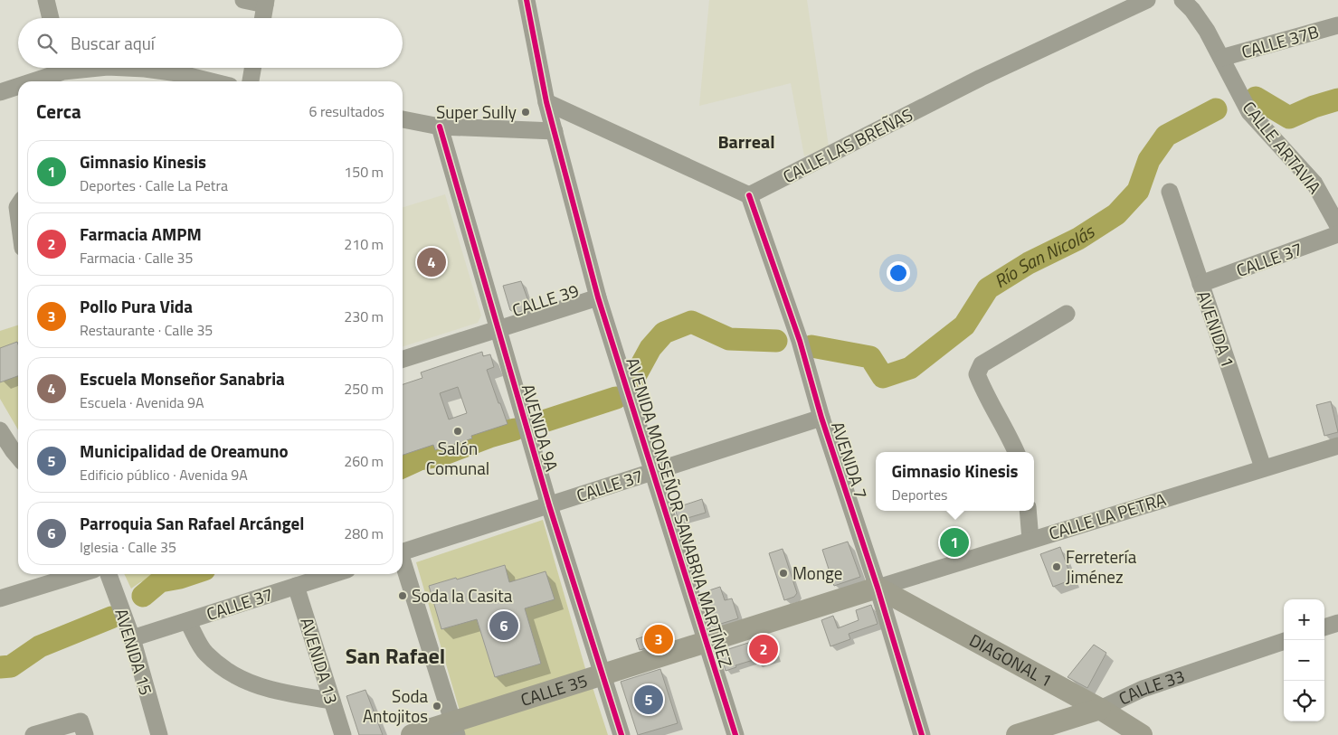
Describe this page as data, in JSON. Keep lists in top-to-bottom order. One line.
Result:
{"streets":{"main road":["DIAGONAL 1","CALLE 33","CALLE 35"],"street":["CALLE 37B","CALLE LAS BREÑAS","CALLE ARTAVIA","CALLE 37","CALLE 39","AVENIDA 1","AVENIDA 9A","AVENIDA 7","AVENIDA MONSEÑOR SANABRIA MARTÍNEZ","CALLE LA PETRA","AVENIDA 15","AVENIDA 13"]},"crossings":[["CALLE 37B","CALLE ARTAVIA"],["CALLE LAS BREÑAS","AVENIDA 7"],["CALLE 37","AVENIDA 1"],["CALLE 37","AVENIDA 9A"],["CALLE 37","AVENIDA 7"],["CALLE 37","AVENIDA MONSEÑOR SANABRIA MARTÍNEZ"],["CALLE 37","AVENIDA 15"],["CALLE 37","AVENIDA 13"],["CALLE 39","AVENIDA 9A"],["CALLE 39","AVENIDA MONSEÑOR SANABRIA MARTÍNEZ"],["AVENIDA 1","CALLE LA PETRA"],["AVENIDA 9A","CALLE 35"],["AVENIDA 7","CALLE LA PETRA"],["AVENIDA 7","DIAGONAL 1"],["AVENIDA 7","CALLE 35"],["AVENIDA MONSEÑOR SANABRIA MARTÍNEZ","CALLE 35"],["CALLE LA PETRA","DIAGONAL 1"],["CALLE LA PETRA","CALLE 35"],["DIAGONAL 1","CALLE 33"],["DIAGONAL 1","CALLE 35"]],"districts":["Barreal","San Rafael"],"water":["Río San Nicolás"],"places":["Super Sully","Salón Comunal","Ferretería Jiménez","Monge","Soda la Casita","Soda Antojitos"],"page":{"search":"Buscar aquí","heading":["Cerca","6 resultados"],"list":[{"mark":"1","name":"Gimnasio Kinesis","note":"Deportes · Calle La Petra","value":"150 m"},{"mark":"2","name":"Farmacia AMPM","note":"Farmacia · Calle 35","value":"210 m"},{"mark":"3","name":"Pollo Pura Vida","note":"Restaurante · Calle 35","value":"230 m"},{"mark":"4","name":"Escuela Monseñor Sanabria","note":"Escuela · Avenida 9A","value":"250 m"},{"mark":"5","name":"Municipalidad de Oreamuno","note":"Edificio público · Avenida 9A","value":"260 m"},{"mark":"6","name":"Parroquia San Rafael Arcángel","note":"Iglesia · Calle 35","value":"280 m"}],"pins":["4","1","6","3","2","5"],"popup":["Gimnasio Kinesis","Deportes"],"map_buttons":["+","−"]}}
